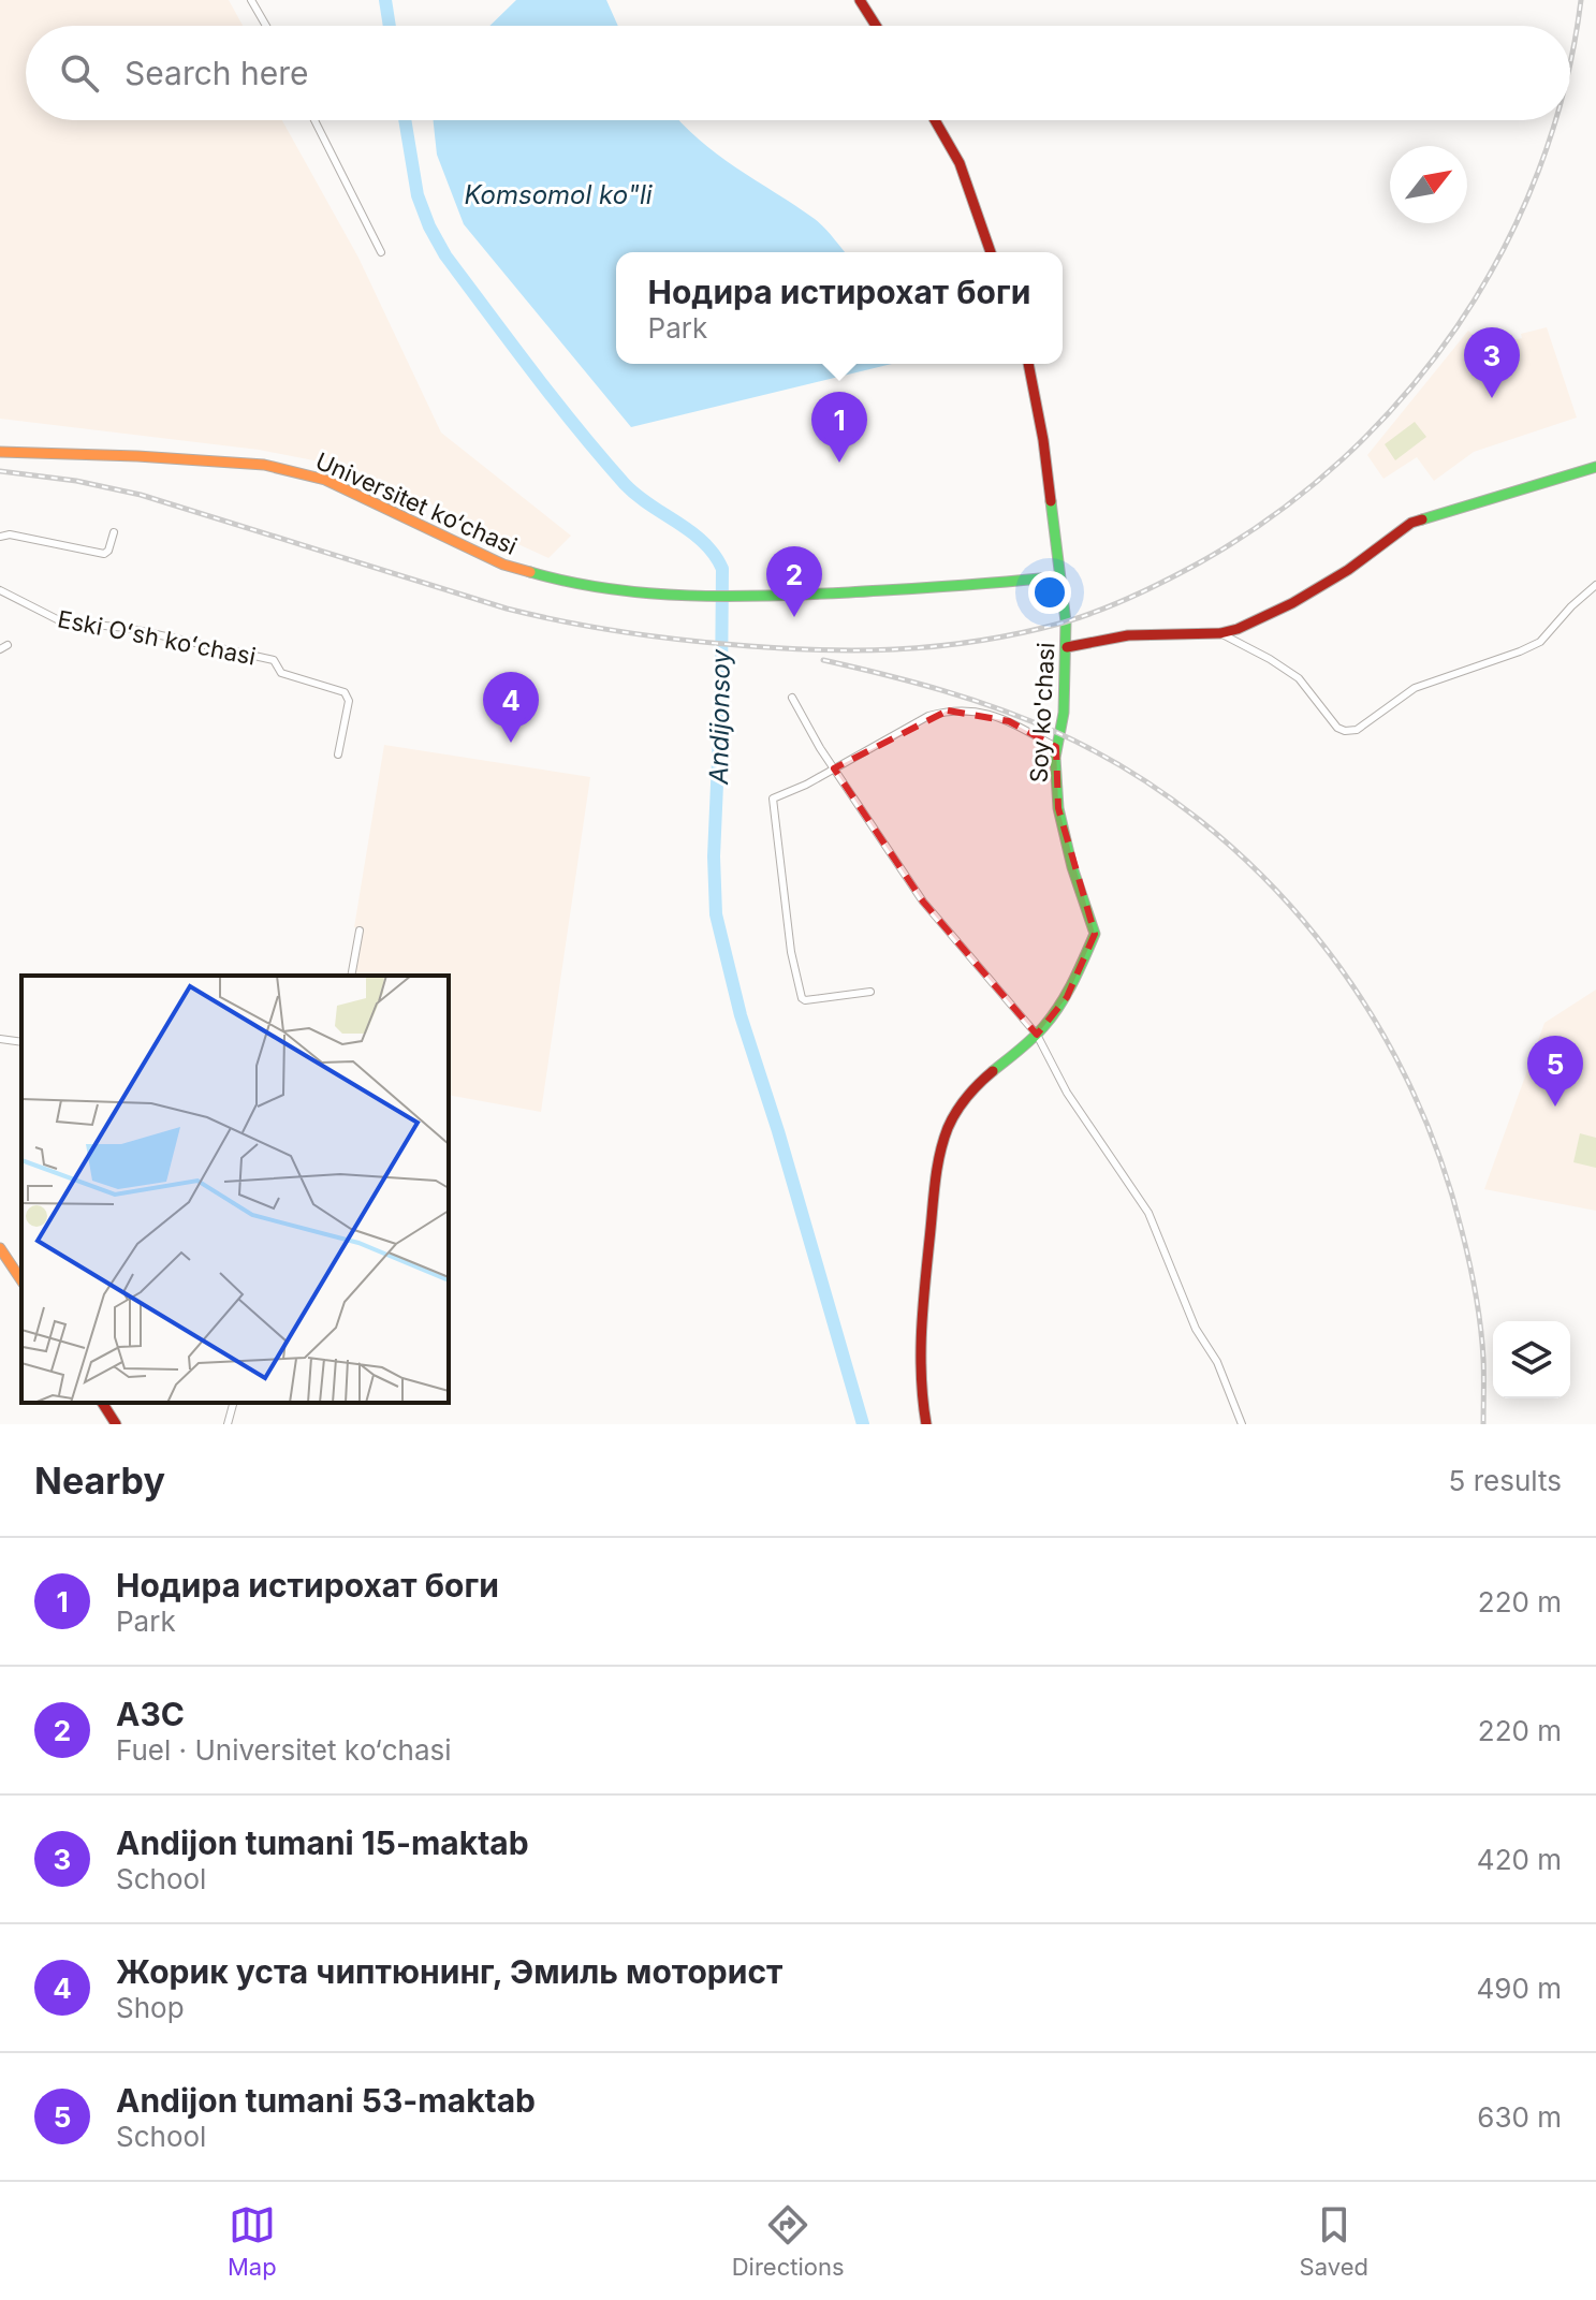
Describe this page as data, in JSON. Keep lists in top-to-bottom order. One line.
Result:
{"streets":{"main road":["Universitet kо‘chasi","Soy ko'chasi"],"street":["Eski Oʻsh koʻchasi"]},"crossings":[["Universitet kо‘chasi","Soy ko'chasi"]],"water":["Komsomol ko\"li","Andijonsoy"],"north":"top right","page":{"search":"Search here","popup":["Нодира истирохат боги","Park"],"pins":["3","1","2","4","5"],"heading":["Nearby","5 results"],"list":[{"mark":"1","name":"Нодира истирохат боги","note":"Park","value":"220 m"},{"mark":"2","name":"АЗС","note":"Fuel · Universitet kо‘chasi","value":"220 m"},{"mark":"3","name":"Andijon tumani 15-maktab","note":"School","value":"420 m"},{"mark":"4","name":"Жорик уста чиптюнинг, Эмиль моторист","note":"Shop","value":"490 m"},{"mark":"5","name":"Andijon tumani 53-maktab","note":"School","value":"630 m"}],"nav":["Map","Directions","Saved"]}}
